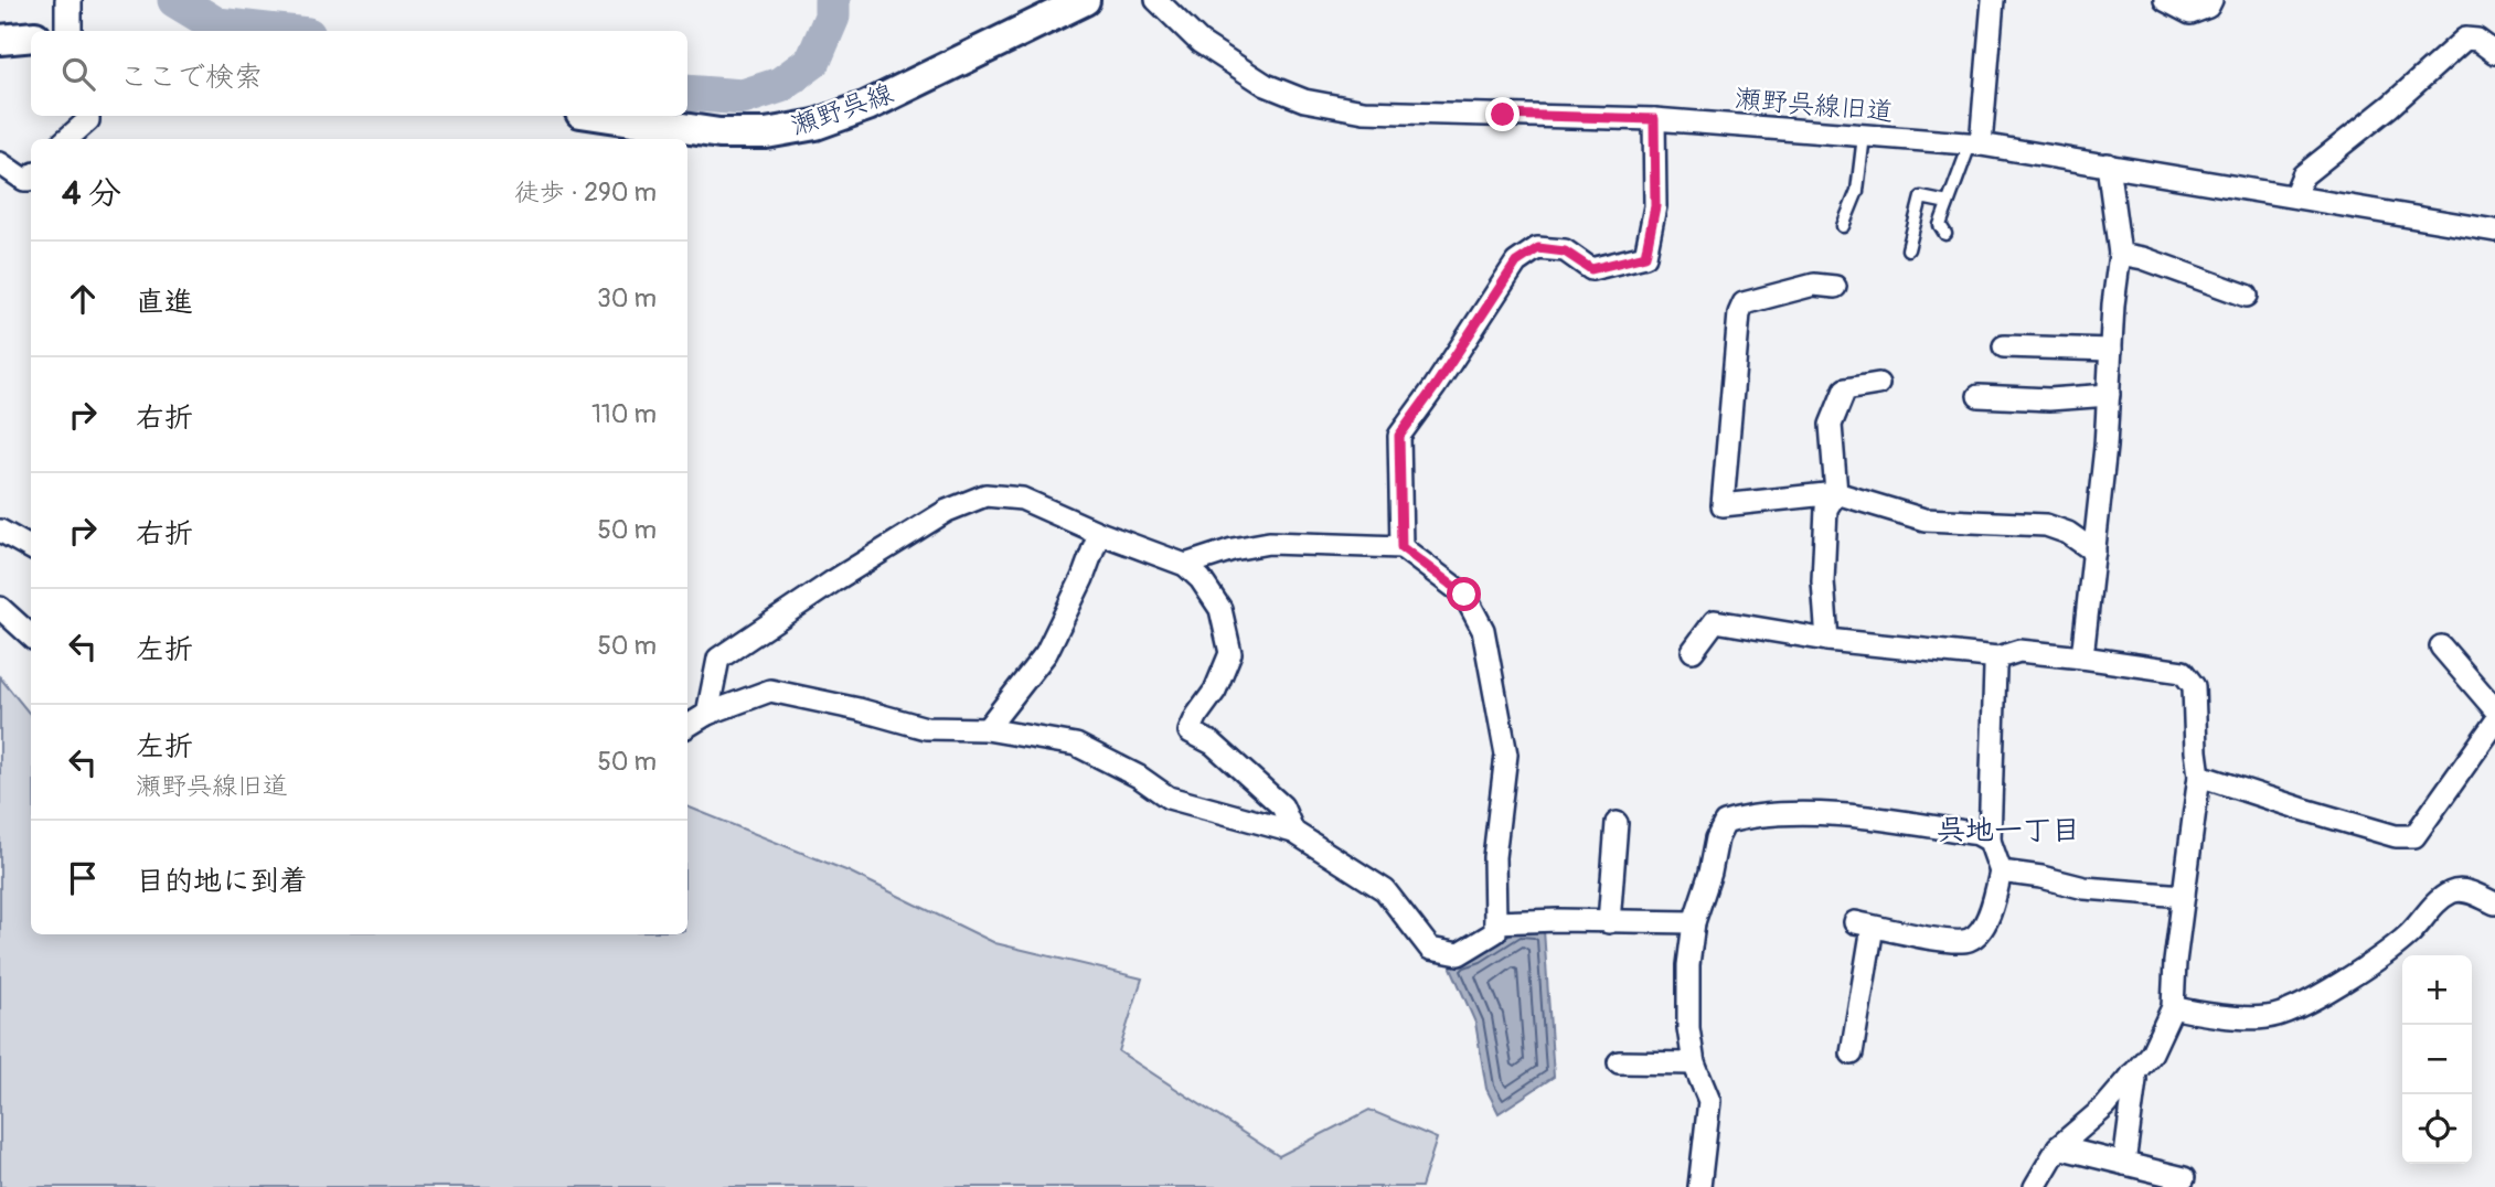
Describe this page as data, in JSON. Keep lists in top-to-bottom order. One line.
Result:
{"streets":{"main road":["瀬野呉線"],"street":["瀬野呉線旧道"]},"districts":["呉地一丁目"],"page":{"search":"ここで検索","heading":["4 分","徒歩 · 290 m"],"list":[["直進","30 m"],["右折","110 m"],["右折","50 m"],["左折","50 m"],["左折","瀬野呉線旧道","50 m"],"目的地に到着"],"map_buttons":["+","−"]}}
